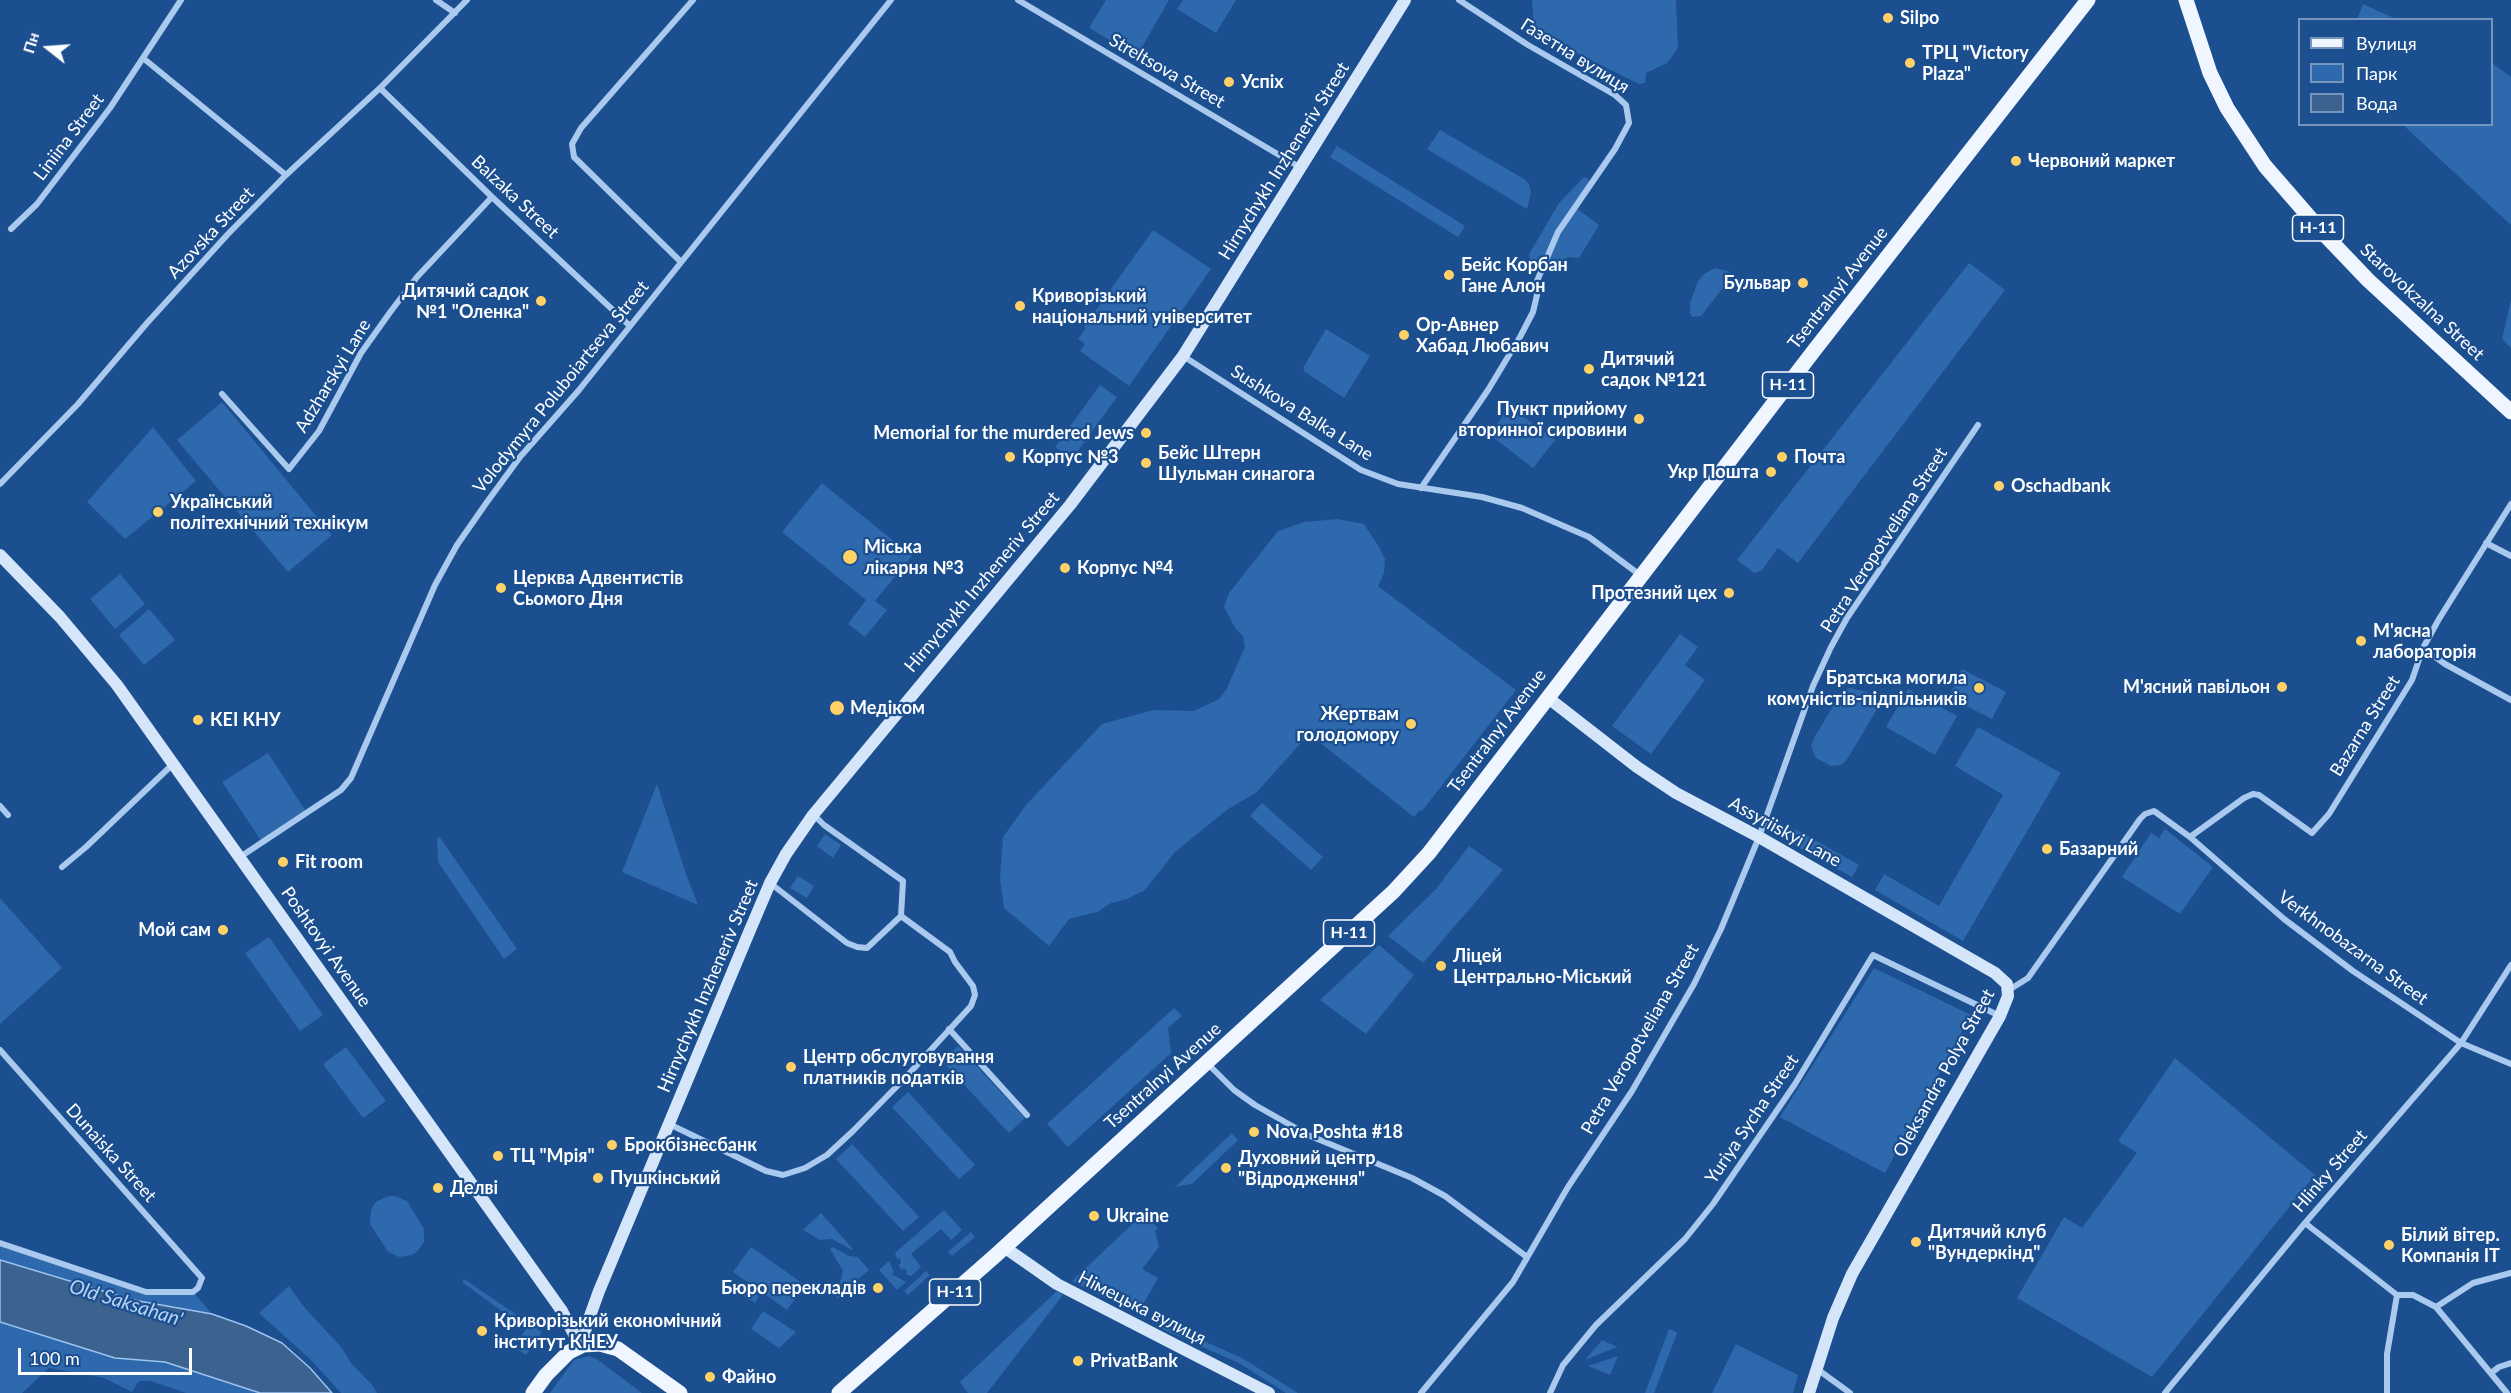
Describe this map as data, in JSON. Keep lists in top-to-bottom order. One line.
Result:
{"streets":{"main road":["Н-11","Tsentralnyi Avenue","Starovokzalna Street"],"street":["Газетна вулиця","Streltsova Street","Liniina Street","Hirnychykh Inzheneriv Street","Balzaka Street","Azovska Street","Adzharskyi Lane","Volodymyra Poluboiartseva Street","Sushkova Balka Lane","Petra Veropotveliana Street","Bazarna Street","Assyriiskyi Lane","Poshtovyi Avenue","Verkhnobazarna Street","Oleksandra Polya Street","Yuriya Sycha Street","Dunaiska Street","Hlinky Street","Німецька вулиця"]},"crossings":[["Газетна вулиця","Sushkova Balka Lane"],["Streltsova Street","Hirnychykh Inzheneriv Street"],["Hirnychykh Inzheneriv Street","Sushkova Balka Lane"],["Hirnychykh Inzheneriv Street","Poshtovyi Avenue"],["Balzaka Street","Azovska Street"],["Balzaka Street","Adzharskyi Lane"],["Balzaka Street","Volodymyra Poluboiartseva Street"],["Tsentralnyi Avenue","Sushkova Balka Lane"],["Tsentralnyi Avenue","Assyriiskyi Lane"],["Tsentralnyi Avenue","Німецька вулиця"],["Volodymyra Poluboiartseva Street","Poshtovyi Avenue"],["Petra Veropotveliana Street","Assyriiskyi Lane"],["Bazarna Street","Verkhnobazarna Street"],["Bazarna Street","Oleksandra Polya Street"],["Assyriiskyi Lane","Oleksandra Polya Street"],["Verkhnobazarna Street","Oleksandra Polya Street"],["Verkhnobazarna Street","Hlinky Street"],["Oleksandra Polya Street","Yuriya Sycha Street"]],"water":["Old Saksahan'"],"places":["Silpo","ТРЦ \"Victory Plaza\"","Успіх","Червоний маркет","Бейс Корбан Гане Алон","Бульвар","Дитячий садок №1 \"Оленка\"","Криворізький національний університет","Ор-Авнер Хабад Любавич","Дитячий садок №121","Пункт прийому вторинної сировини","Memorial for the murdered Jews","Корпус №3","Почта","Бейс Штерн Шульман синагога","Укр Пошта","Oschadbank","Український політехнічний технікум","Міська лікарня №3","Корпус №4","Церква Адвентистів Сьомого Дня","Протезний цех","М'ясна лабораторія","М'ясний павільон","Братська могила комуністів-підпільників","Медіком","КЕІ КНУ","Жертвам голодомору","Базарний","Fit room","Мой сам","Ліцей Центрально-Міський","Центр обслуговування платників податків","Nova Poshta #18","Брокбізнесбанк","ТЦ \"Мрія\"","Духовний центр \"Відродження\"","Пушкінський","Делві","Ukraine","Дитячий клуб \"Вундеркінд\"","Білий вітер. Компанія ІТ","Бюро перекладів","Криворізький економічний інститут КНЕУ","PrivatBank","Файно"],"legend":["Вулиця","Парк","Вода"],"scale_bar":"100 m","north":"left"}
